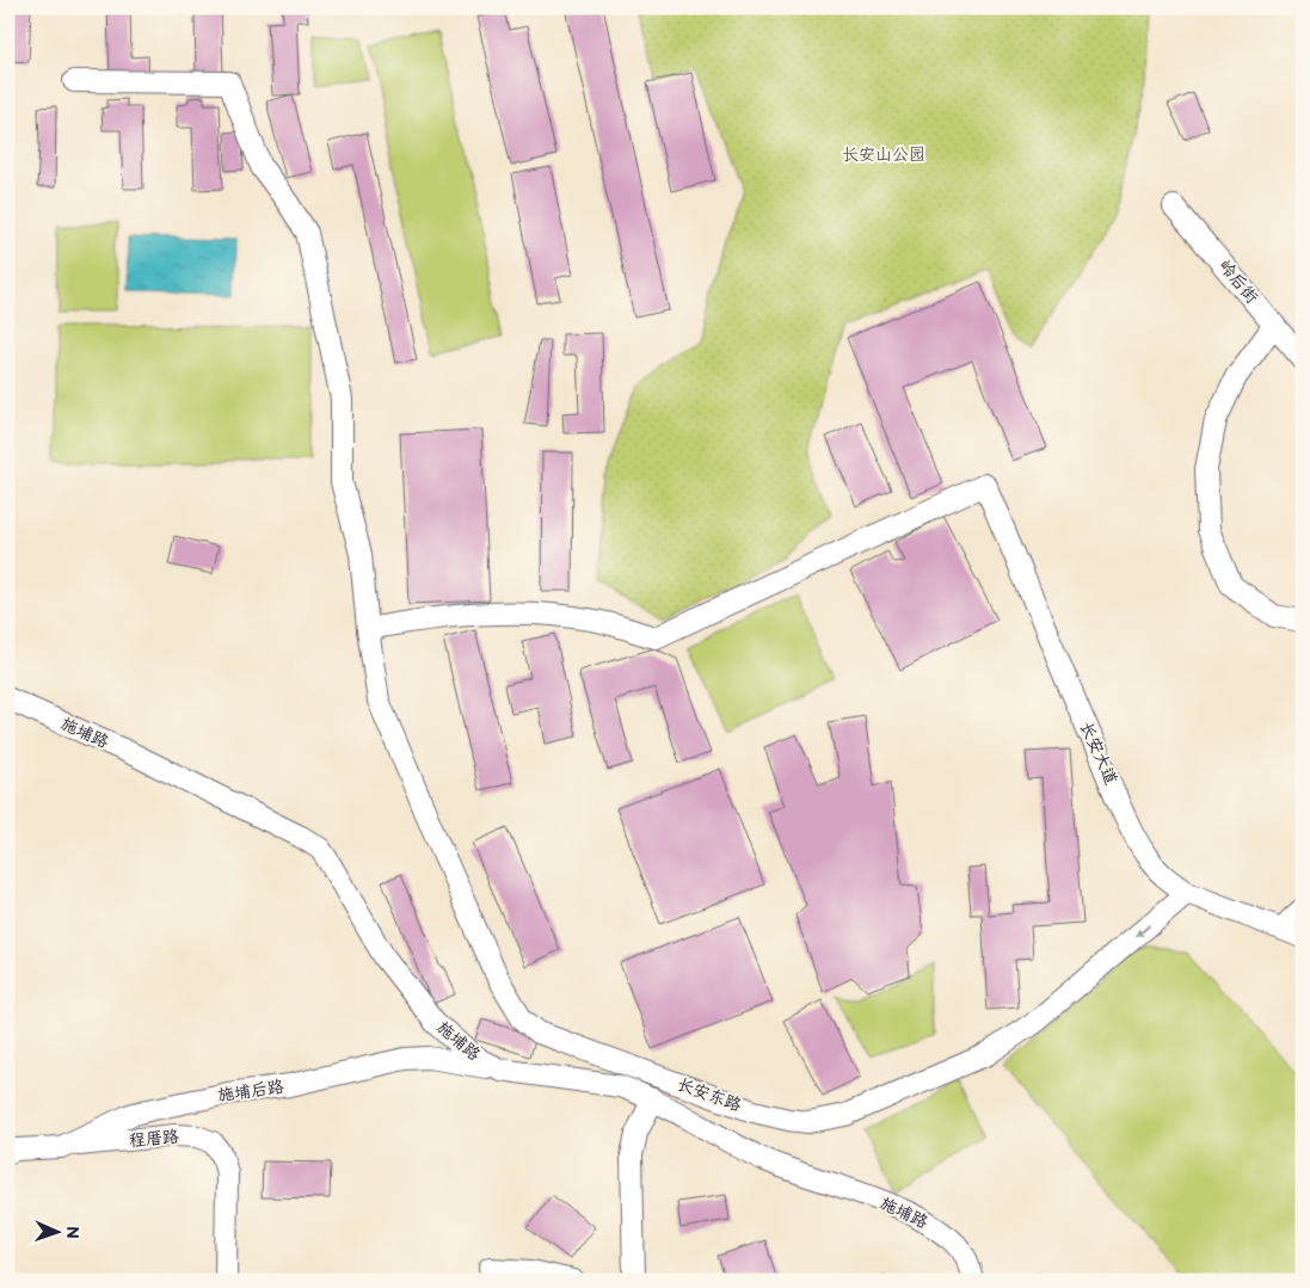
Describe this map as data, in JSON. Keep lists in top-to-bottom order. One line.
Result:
{"streets":{"street":["岭后街","施埔路","长安大道","施埔后路","长安东路","程厝路"]},"crossings":[["施埔路","施埔后路"],["长安大道","长安东路"],["施埔后路","程厝路"]],"parks":["长安山公园"],"north":"right"}
